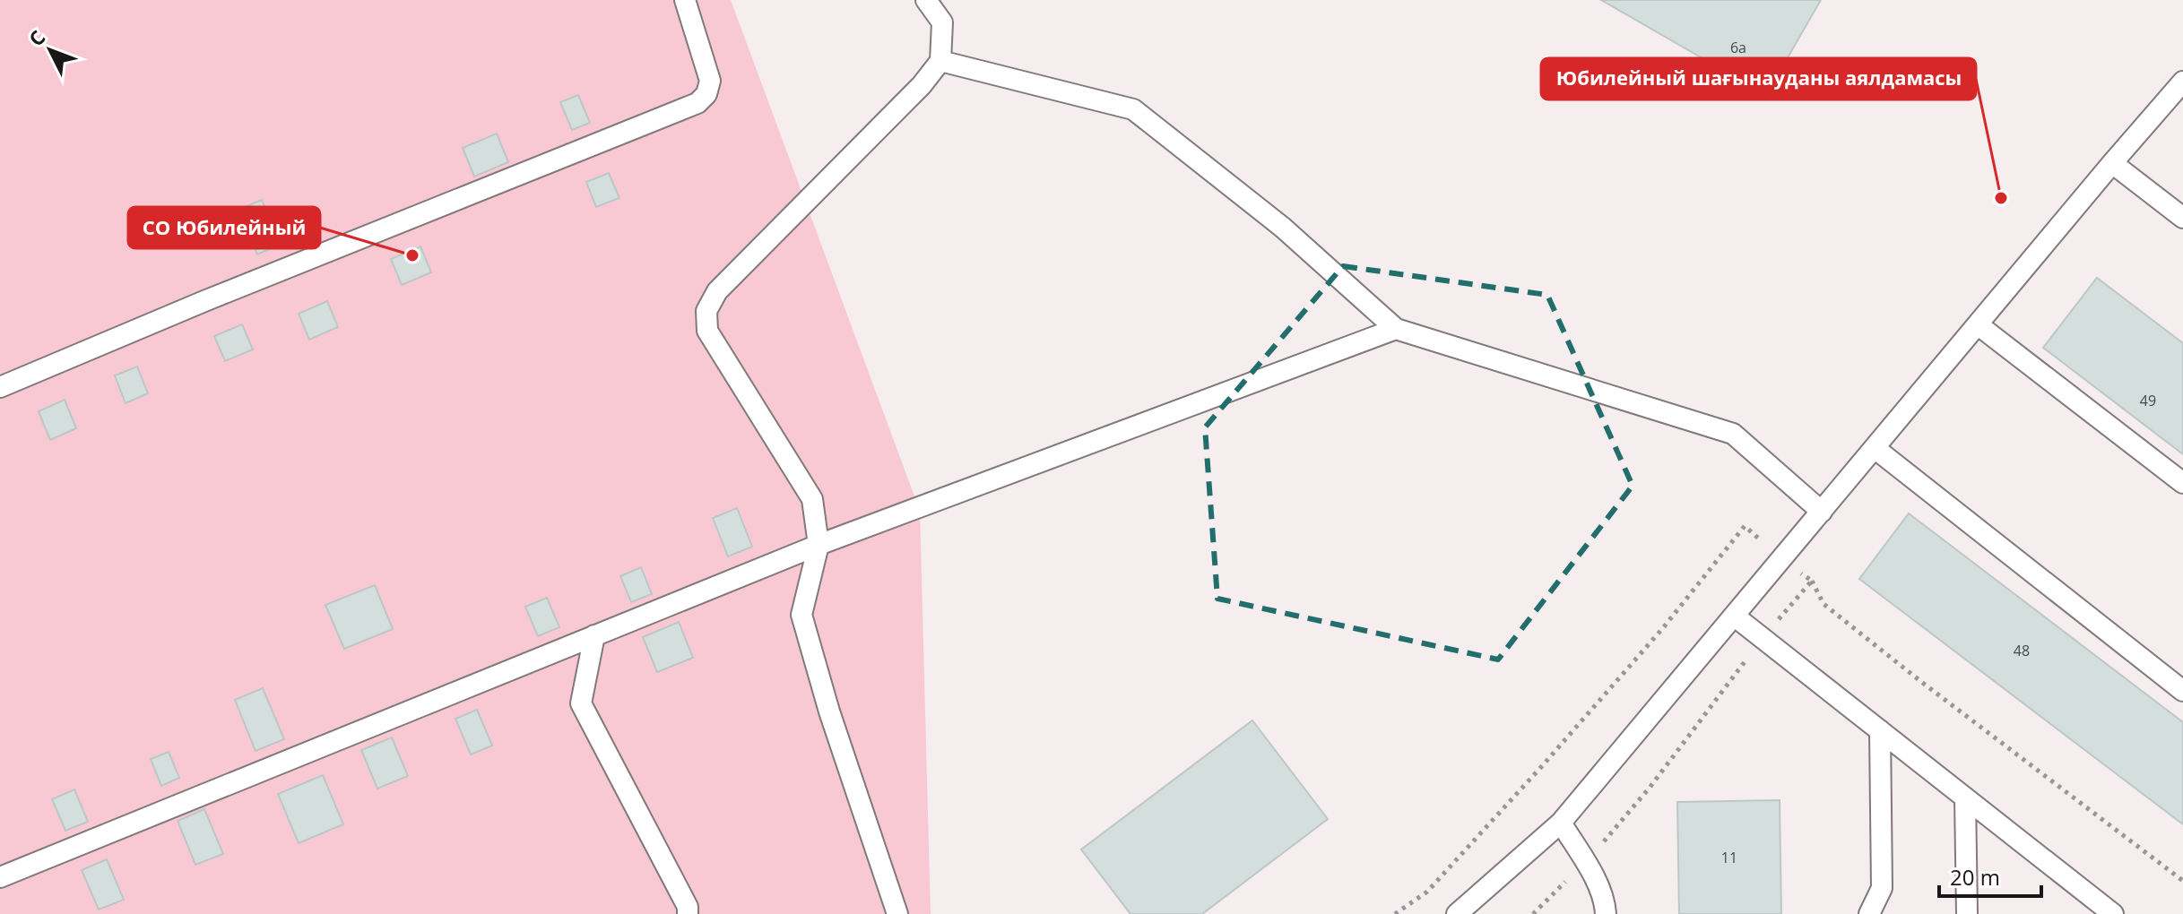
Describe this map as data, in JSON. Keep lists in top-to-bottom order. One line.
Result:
{"places":["Юбилейный шағынауданы аялдамасы","СО Юбилейный"],"house_numbers":["6а","49","48","11"],"scale_bar":"20 m","north":"top left"}
